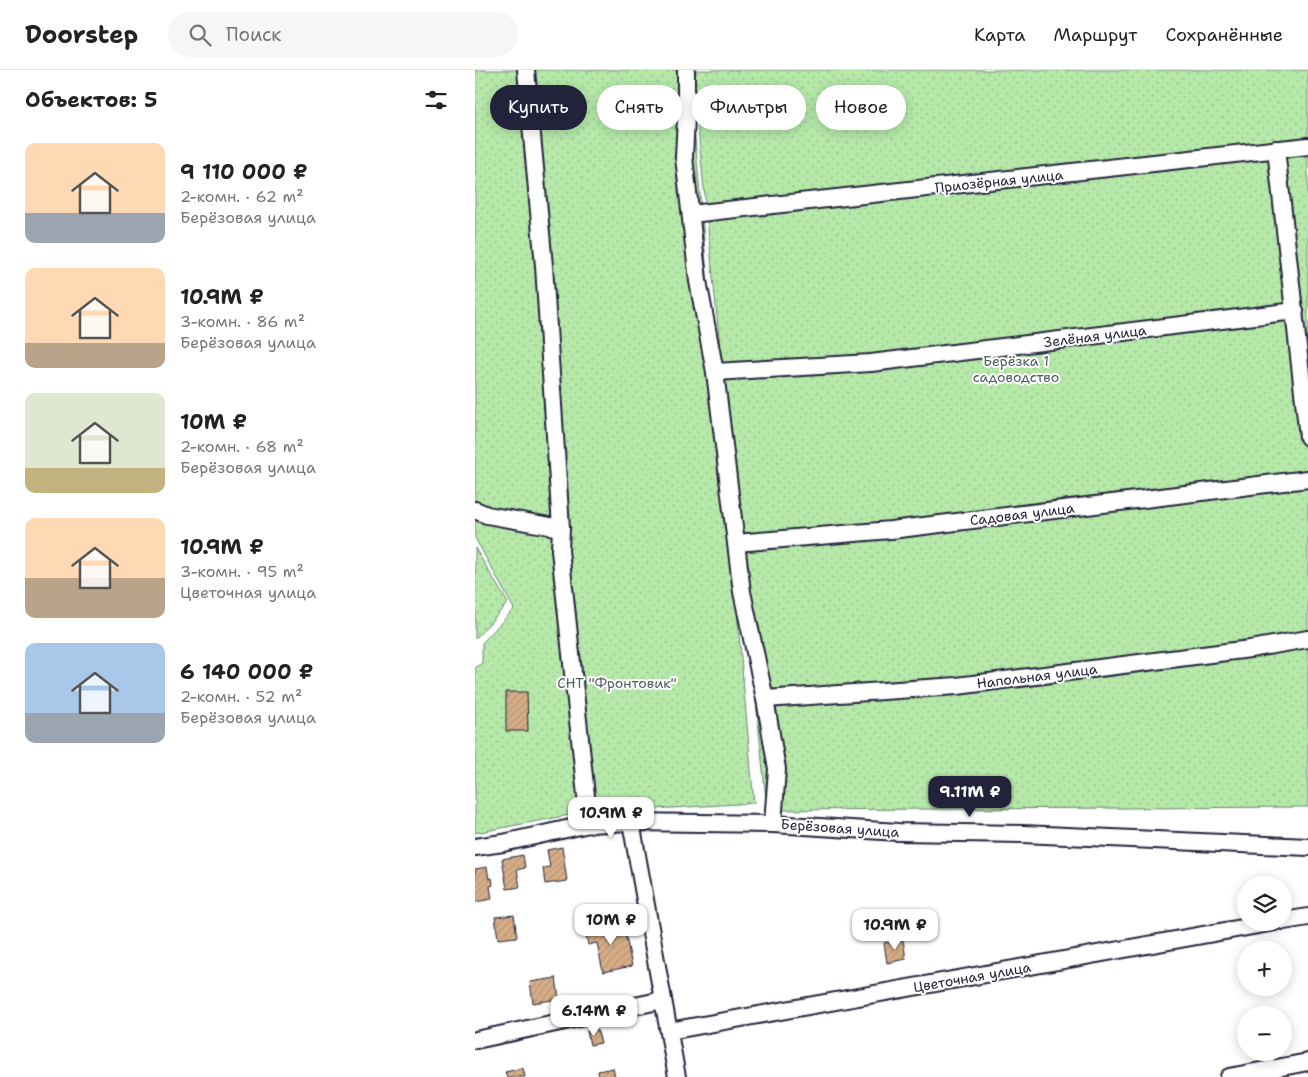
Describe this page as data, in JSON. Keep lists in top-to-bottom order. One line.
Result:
{"streets":{"street":["Приозёрная улица","Зелёная улица","Садовая улица","Напольная улица","Берёзовая улица","Цветочная улица"]},"parks":["Берёзка 1 садоводство","СНТ \"Фронтовик\""],"page":{"header":"Doorstep","search":"Поиск","nav":["Карта","Маршрут","Сохранённые"],"heading":"Объектов: 5","chip":["Купить","Снять","Фильтры","Новое"],"list":[{"name":"9 110 000 ₽","note":"2-комн. · 62 m² · Берёзовая улица"},{"name":"10.9M ₽","note":"3-комн. · 86 m² · Берёзовая улица"},{"name":"10M ₽","note":"2-комн. · 68 m² · Берёзовая улица"},{"name":"10.9M ₽","note":"3-комн. · 95 m² · Цветочная улица"},{"name":"6 140 000 ₽","note":"2-комн. · 52 m² · Берёзовая улица"}],"price":["9.11M ₽","10.9M ₽","10M ₽","10.9M ₽","6.14M ₽"],"map_buttons":["+","−"]}}
